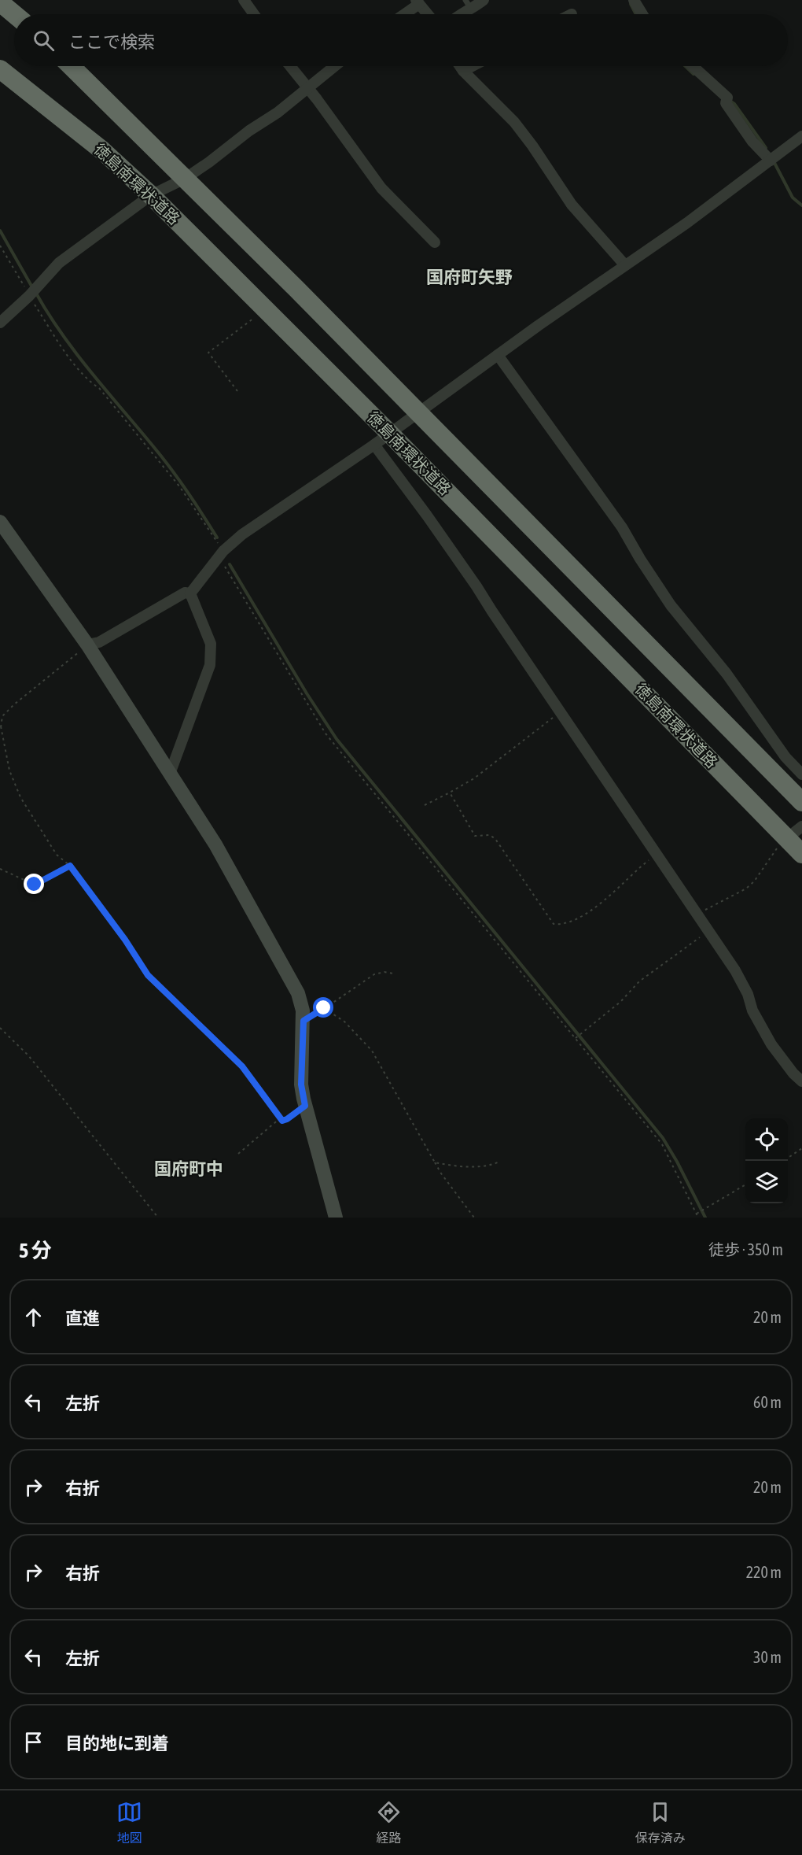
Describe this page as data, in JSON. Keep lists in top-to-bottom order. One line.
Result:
{"streets":{"highway":["徳島南環状道路"]},"districts":["国府町矢野","国府町中"],"page":{"search":"ここで検索","heading":["5 分","徒歩 · 350 m"],"list":[["直進","20 m"],["左折","60 m"],["右折","20 m"],["右折","220 m"],["左折","30 m"],"目的地に到着"],"nav":["地図","経路","保存済み"]}}
